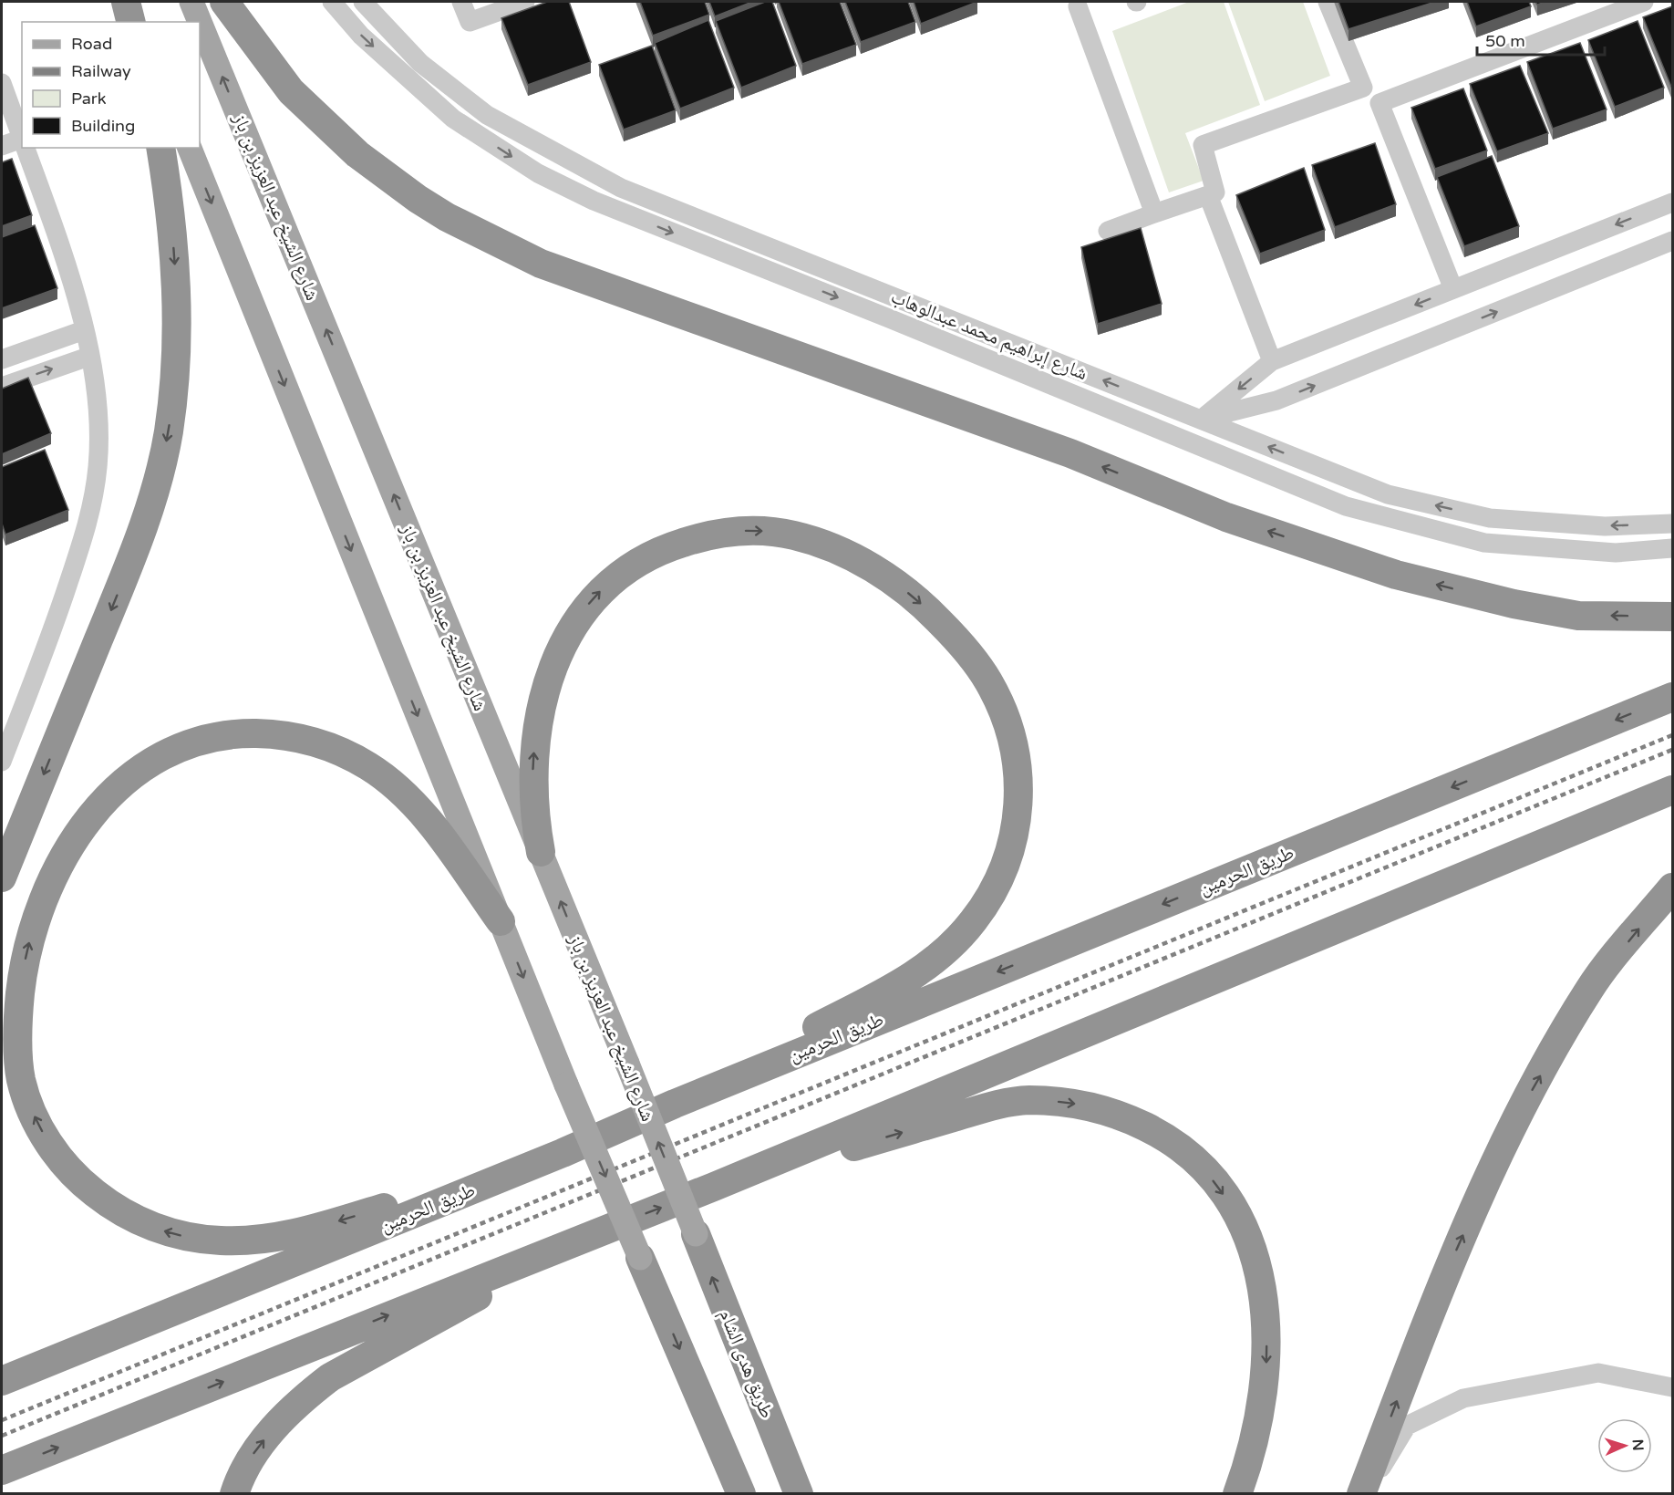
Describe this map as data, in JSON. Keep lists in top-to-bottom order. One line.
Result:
{"streets":{"highway":["طريق الحرمين","طريق هدى الشام"],"main road":["شارع الشيخ عبد العزيز بن باز"],"street":["شارع إبراهيم محمد عبدالوهاب"]},"crossings":[["شارع الشيخ عبد العزيز بن باز","طريق هدى الشام"]],"legend":["Road","Railway","Park","Building"],"scale_bar":"50 m","north":"right"}
